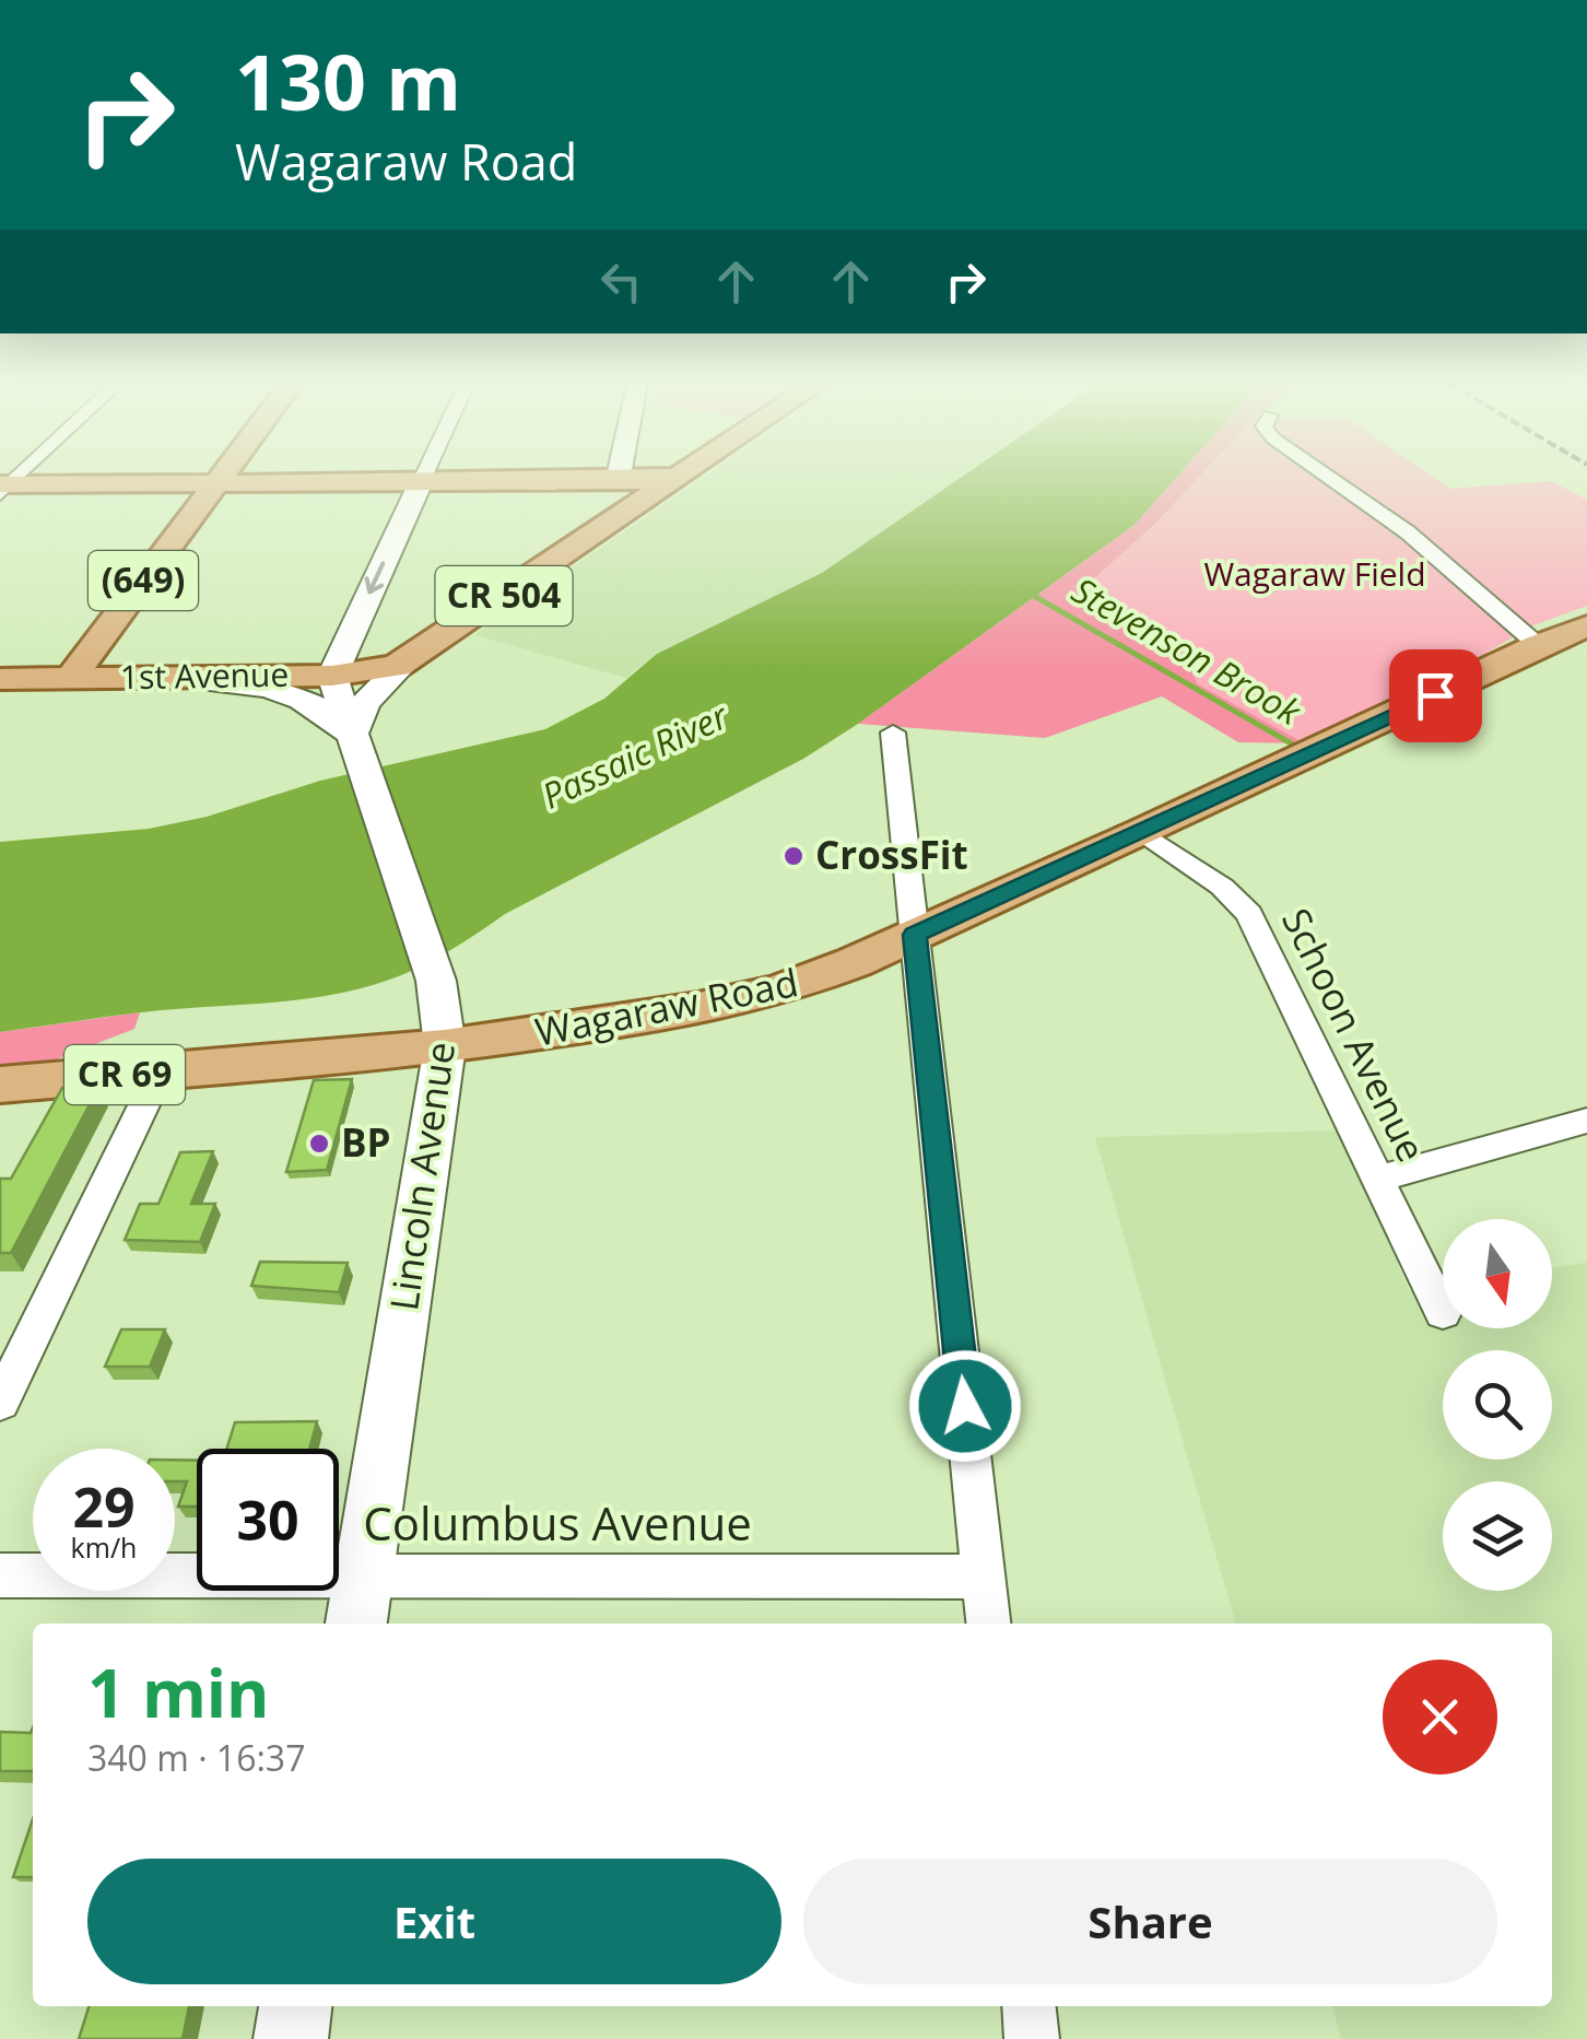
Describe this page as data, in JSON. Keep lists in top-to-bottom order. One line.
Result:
{"streets":{"main road":["(649)","CR 504","1st Avenue","Wagaraw Road","CR 69","Lincoln Avenue"],"street":["Schoon Avenue","Columbus Avenue"]},"crossings":[["(649)","1st Avenue"],["CR 504","1st Avenue"],["CR 504","Lincoln Avenue"],["1st Avenue","Lincoln Avenue"],["Wagaraw Road","Schoon Avenue"],["Wagaraw Road","Lincoln Avenue"],["Lincoln Avenue","Columbus Avenue"]],"water":["Stevenson Brook","Passaic River"],"parks":["Wagaraw Field"],"places":["CrossFit","BP"],"north":"bottom","page":{"turn":["130 m","Wagaraw Road"],"speed":"29 km/h","limit":"30","heading":["1 min","340 m · 16:37"],"buttons":["Exit","Share"]}}
